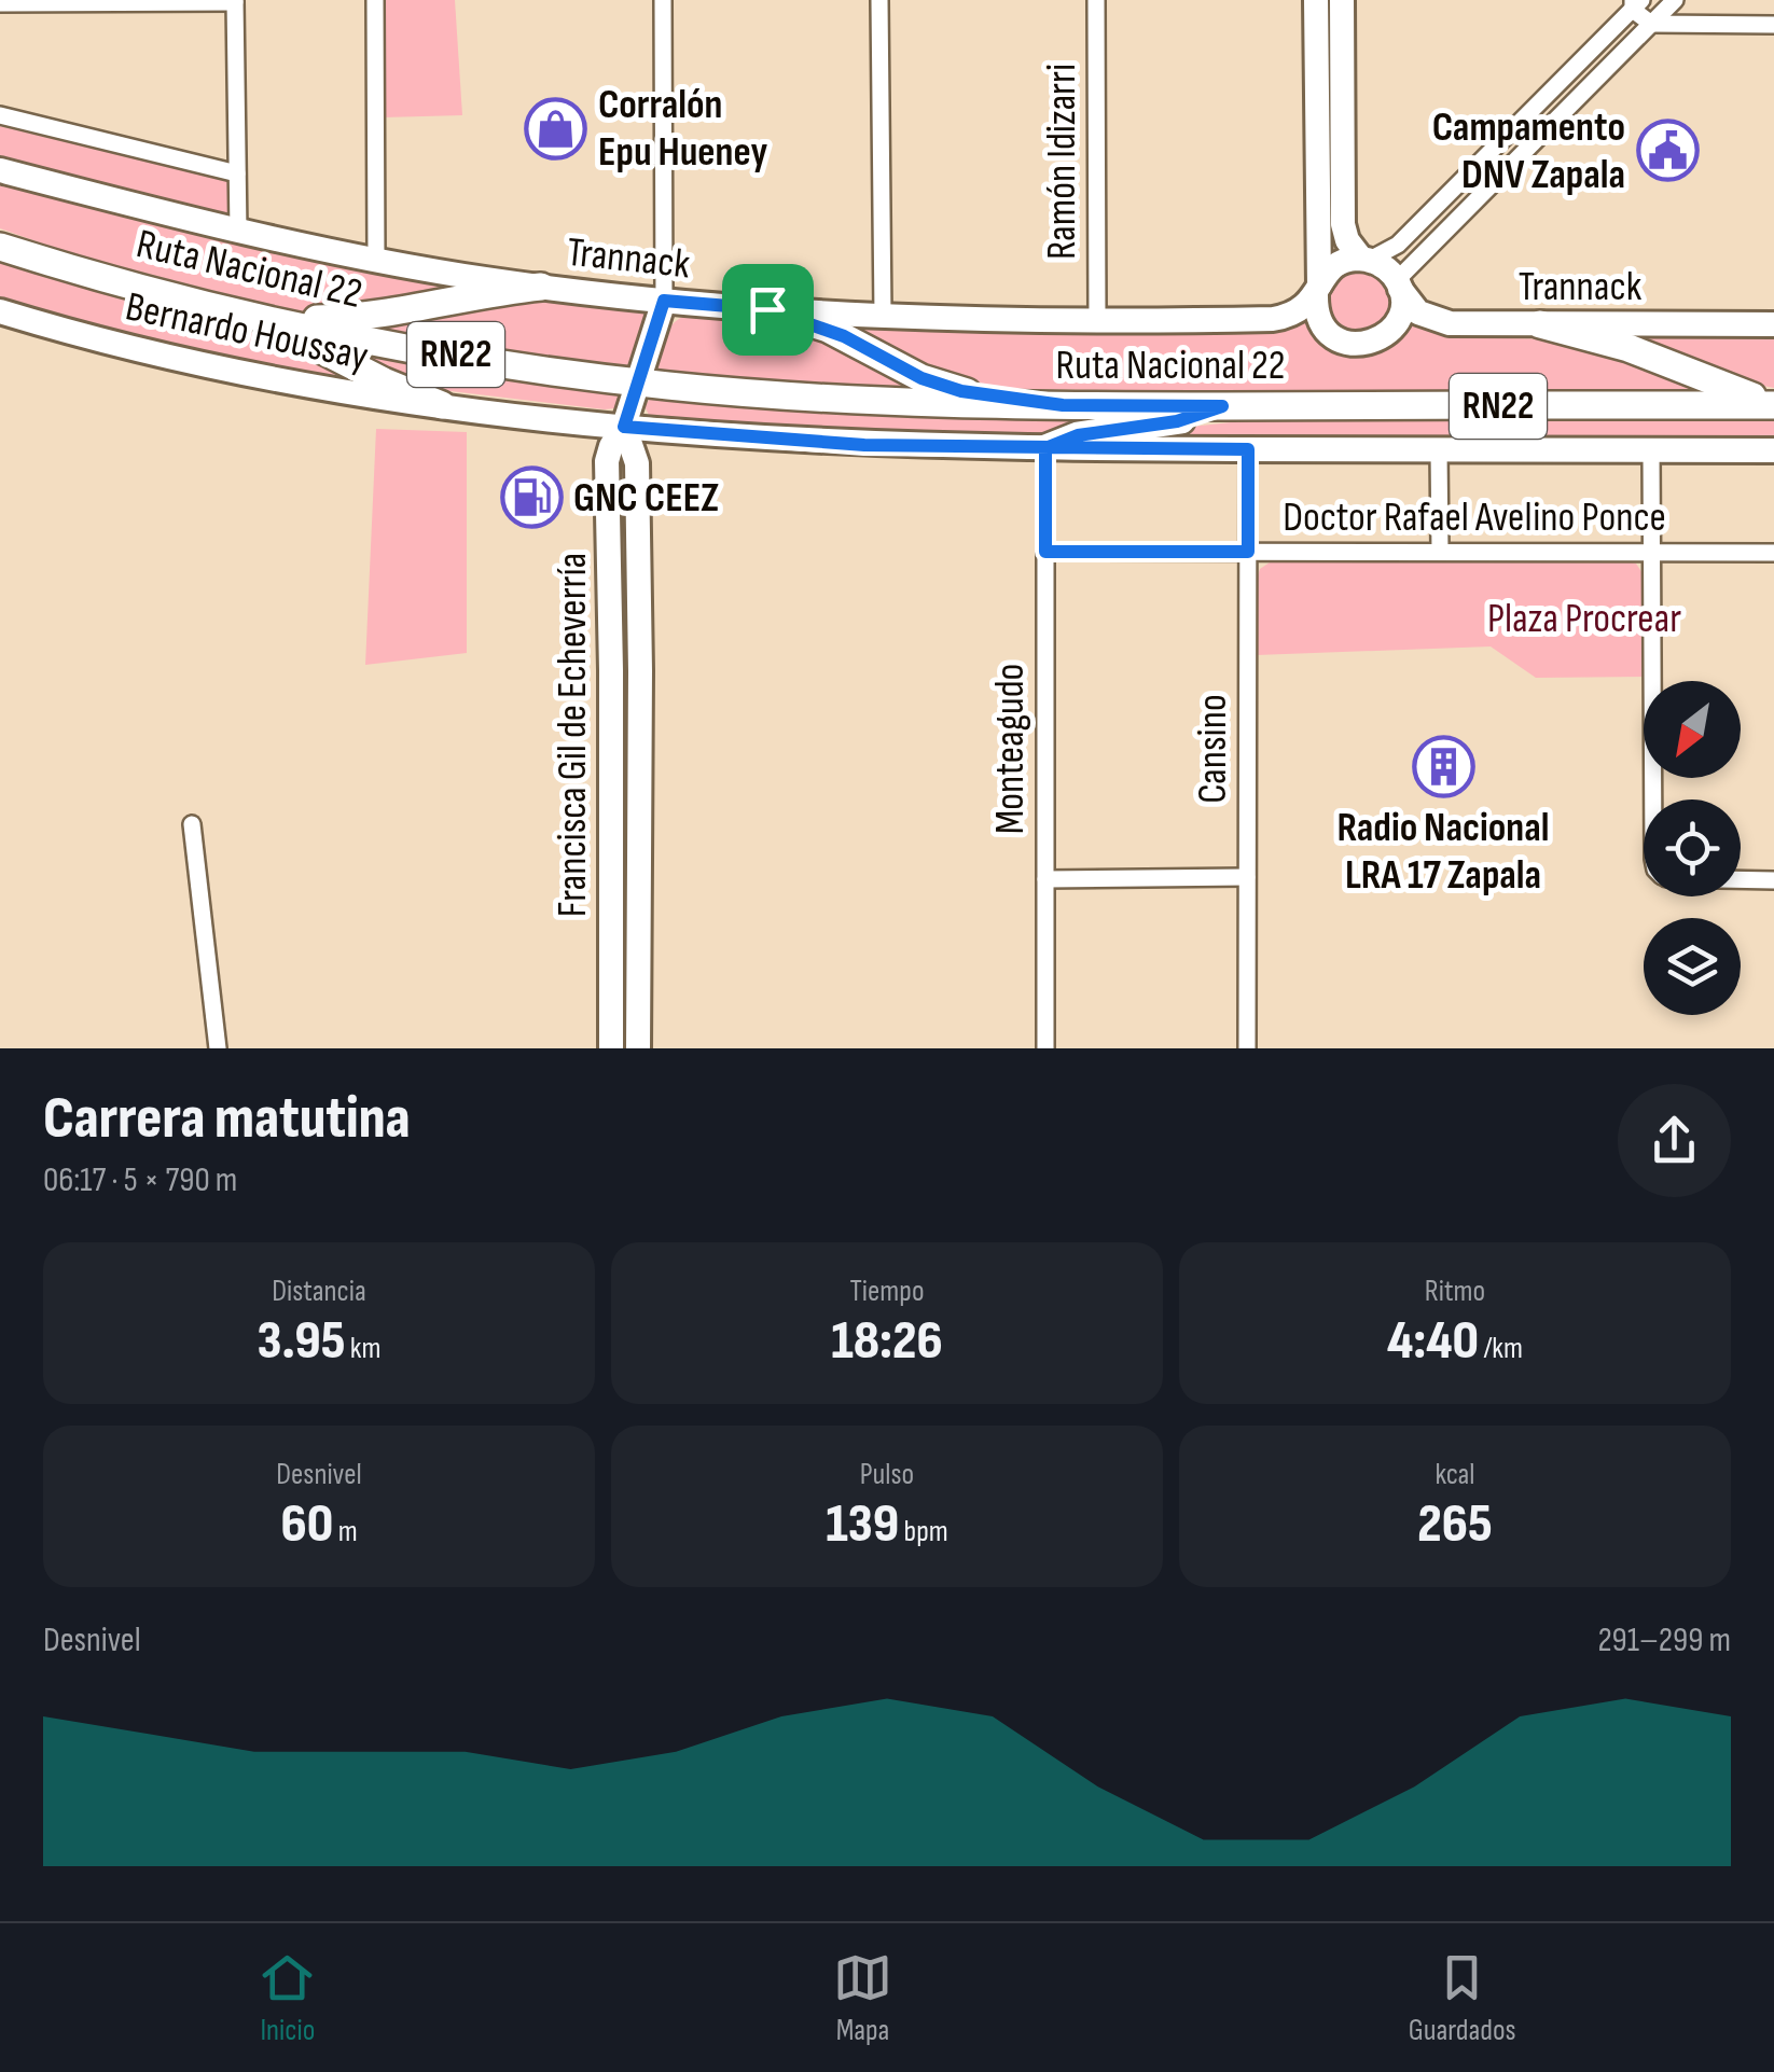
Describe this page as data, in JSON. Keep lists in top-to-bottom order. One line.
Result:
{"streets":{"main road":["Ruta Nacional 22","RN22"],"street":["Ramón Idizarri","Trannack","Bernardo Houssay","Doctor Rafael Avelino Ponce","Francisca Gil de Echeverría","Monteagudo","Cansino"]},"crossings":[["Ramón Idizarri","Trannack"],["Trannack","Francisca Gil de Echeverría"],["Ruta Nacional 22","Francisca Gil de Echeverría"],["Bernardo Houssay","Francisca Gil de Echeverría"],["Bernardo Houssay","Monteagudo"],["Bernardo Houssay","Cansino"],["Doctor Rafael Avelino Ponce","Monteagudo"],["Doctor Rafael Avelino Ponce","Cansino"]],"parks":["Plaza Procrear"],"places":{"shop":["Corralón Epu Hueney"],"public building":["Campamento DNV Zapala"],"fuel station":["GNC CEEZ"],"building":["Radio Nacional LRA 17 Zapala"]},"north":"bottom left","page":{"heading":["Carrera matutina","06:17 · 5 × 790 m"],"stats":[["Distancia","3.95 km"],["Tiempo","18:26"],["Ritmo","4:40 /km"],["Desnivel","60 m"],["Pulso","139 bpm"],["kcal","265"]],"chart":["Desnivel","291–299 m"],"tabs":["Inicio","Mapa","Guardados"]}}
